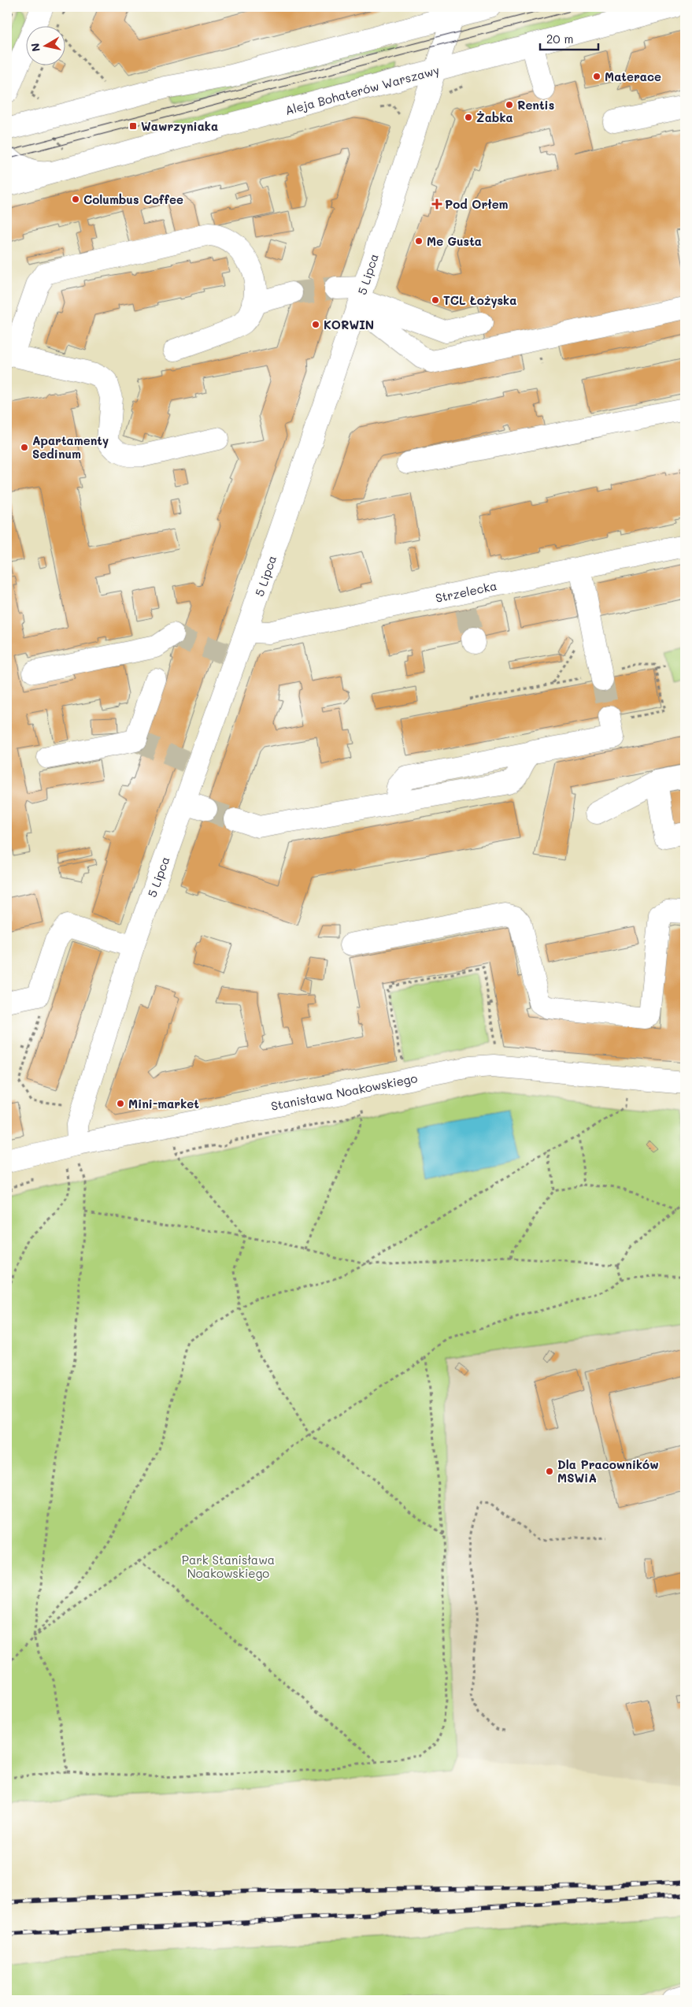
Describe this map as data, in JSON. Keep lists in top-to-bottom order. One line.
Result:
{"streets":{"street":["Aleja Bohaterów Warszawy","5 Lipca","Strzelecka","Stanisława Noakowskiego"]},"crossings":[["Aleja Bohaterów Warszawy","5 Lipca"],["5 Lipca","Strzelecka"],["5 Lipca","Stanisława Noakowskiego"]],"parks":["Park Stanisława Noakowskiego"],"places":{"other":["Materace","Rentis","Żabka","Columbus Coffee","Me Gusta","TCL Łożyska","KORWIN","Apartamenty Sedinum","Mini-market","Dla Pracowników MSWiA"],"transit":["Wawrzyniaka"],"health":["Pod Orłem"]},"scale_bar":"20 m","north":"left"}
